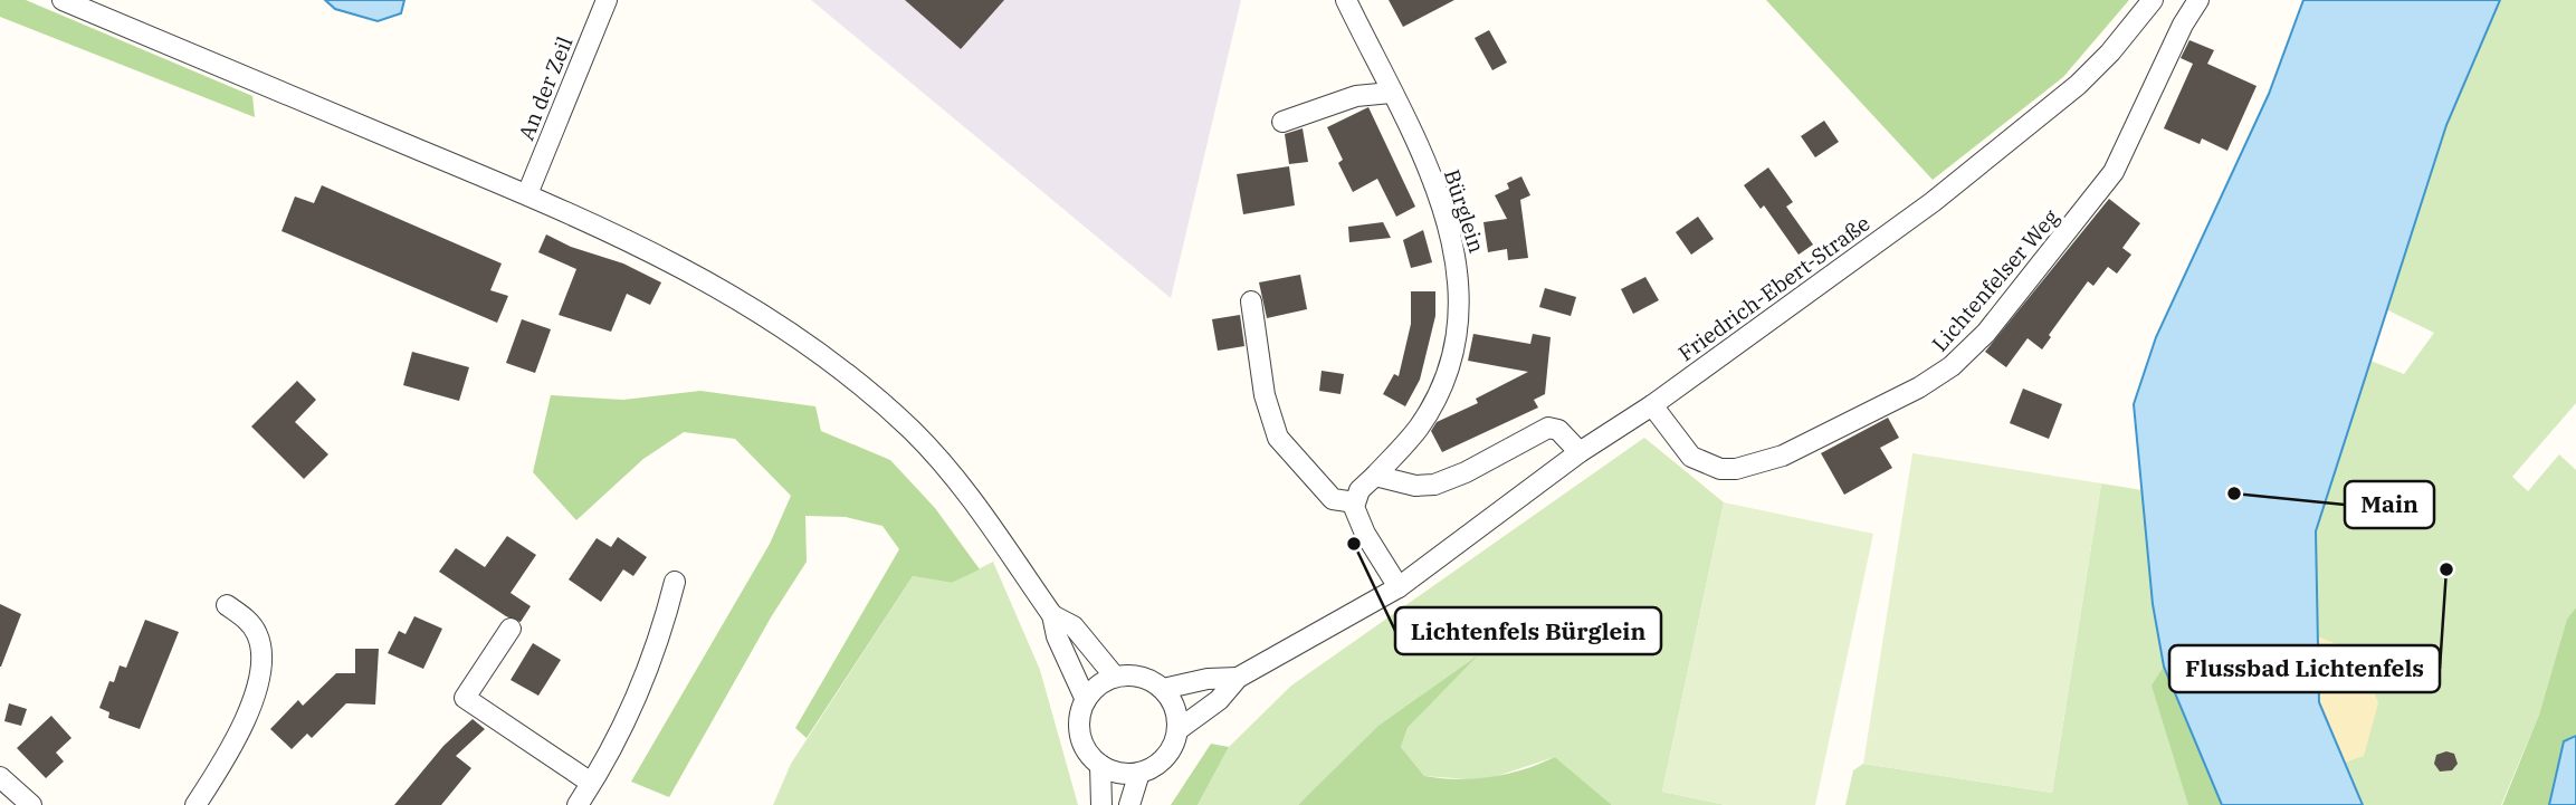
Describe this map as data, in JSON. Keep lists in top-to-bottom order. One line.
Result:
{"streets":{"street":["An der Zeil","Bürglein","Lichtenfelser Weg","Friedrich-Ebert-Straße"]},"crossings":[["Lichtenfelser Weg","Friedrich-Ebert-Straße"]],"places":["Main","Lichtenfels Bürglein","Flussbad Lichtenfels"]}
